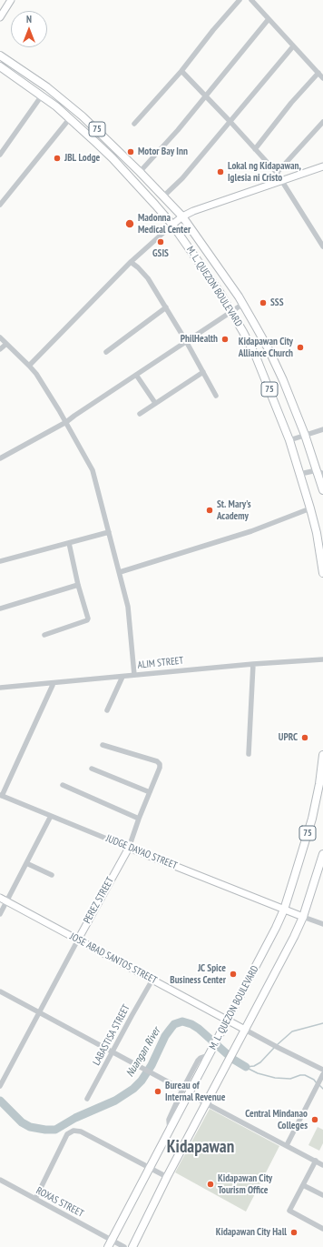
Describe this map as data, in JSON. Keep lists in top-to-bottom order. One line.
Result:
{"streets":{"highway":["75","M. L. QUEZON BOULEVARD"],"main road":["JUDGE DAYAO STREET","PEREZ STREET","JOSE ABAD SANTOS STREET"],"street":["ALIM STREET","LABASTISA STREET","ROXAS STREET"]},"crossings":[["M. L. QUEZON BOULEVARD","JUDGE DAYAO STREET"],["M. L. QUEZON BOULEVARD","JOSE ABAD SANTOS STREET"],["M. L. QUEZON BOULEVARD","ROXAS STREET"],["JUDGE DAYAO STREET","PEREZ STREET"],["PEREZ STREET","JOSE ABAD SANTOS STREET"],["JOSE ABAD SANTOS STREET","LABASTISA STREET"]],"districts":["Kidapawan"],"water":["Nuangan River"],"places":["Motor Bay Inn","JBL Lodge","Lokal ng Kidapawan, Iglesia ni Cristo","Madonna Medical Center","GSIS","SSS","PhilHealth","Kidapawan City Alliance Church","St. Mary's Academy","UPRC","JC Spice Business Center","Bureau of Internal Revenue","Central Mindanao Colleges","Kidapawan City Tourism Office","Kidapawan City Hall"],"north":"top"}
